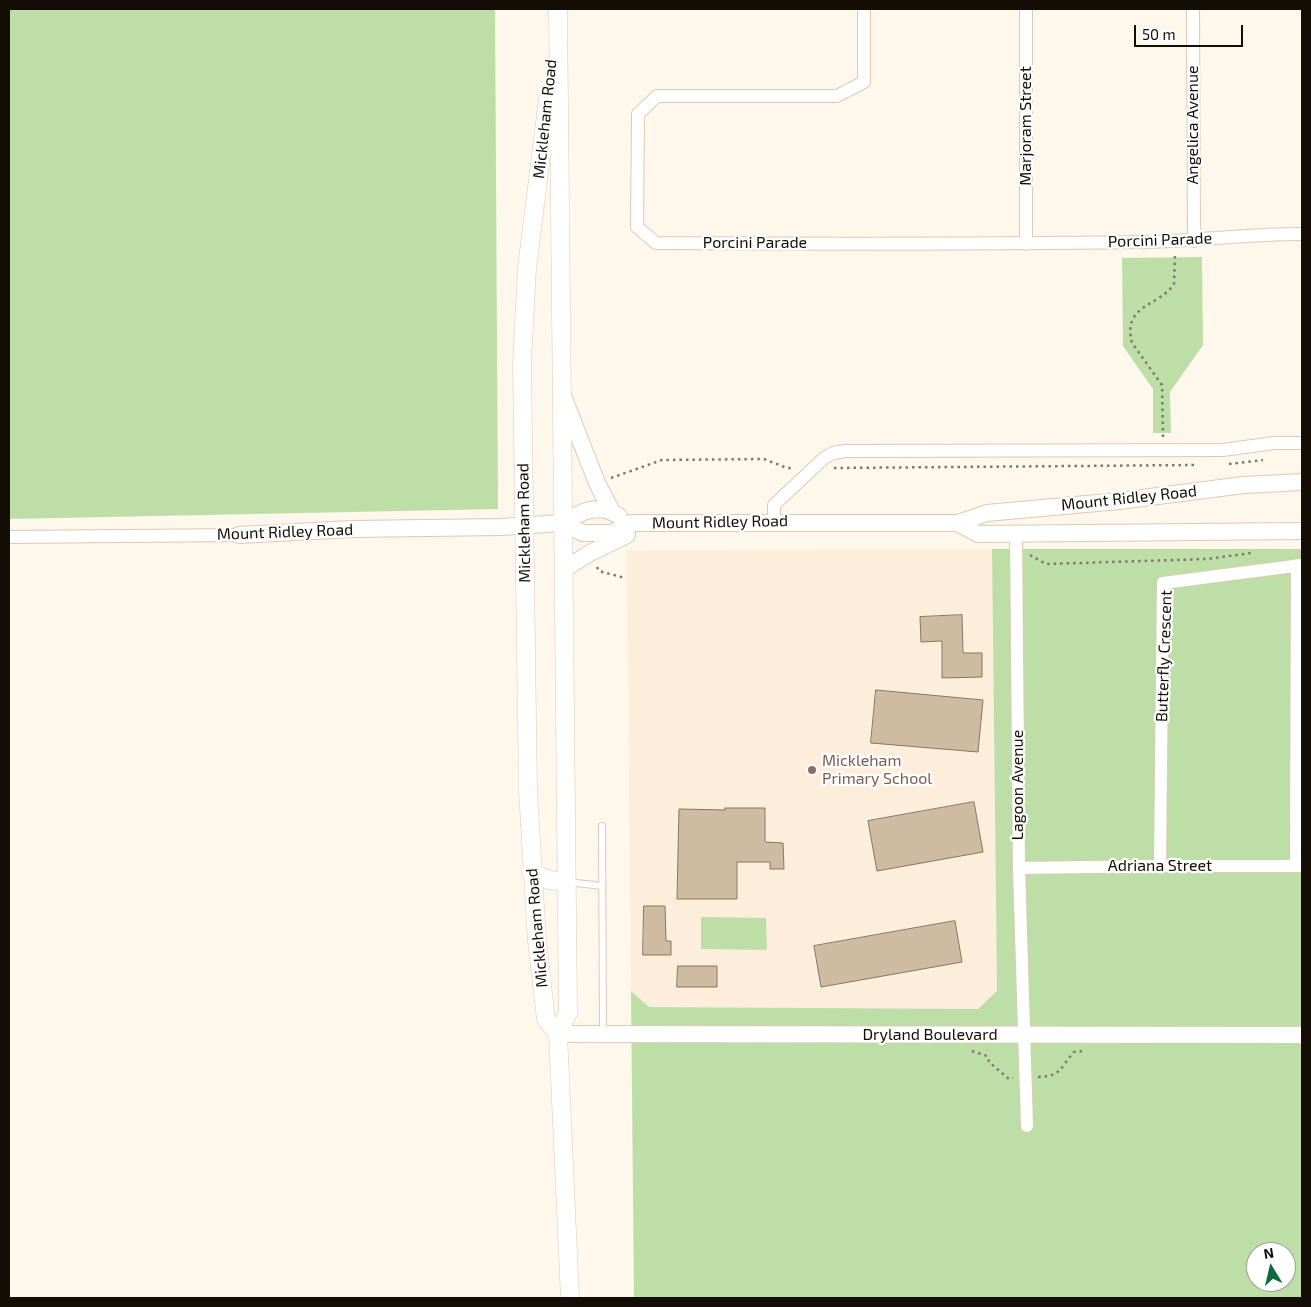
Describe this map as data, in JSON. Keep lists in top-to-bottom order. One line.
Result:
{"streets":{"main road":["Mickleham Road"],"street":["Angelica Avenue","Marjoram Street","Porcini Parade","Mount Ridley Road","Butterfly Crescent","Lagoon Avenue","Adriana Street","Dryland Boulevard"]},"crossings":[["Mickleham Road","Mount Ridley Road"],["Mickleham Road","Dryland Boulevard"],["Angelica Avenue","Porcini Parade"],["Marjoram Street","Porcini Parade"],["Mount Ridley Road","Lagoon Avenue"],["Butterfly Crescent","Adriana Street"],["Lagoon Avenue","Adriana Street"],["Lagoon Avenue","Dryland Boulevard"]],"places":["Mickleham Primary School"],"scale_bar":"50 m","north":"top"}
